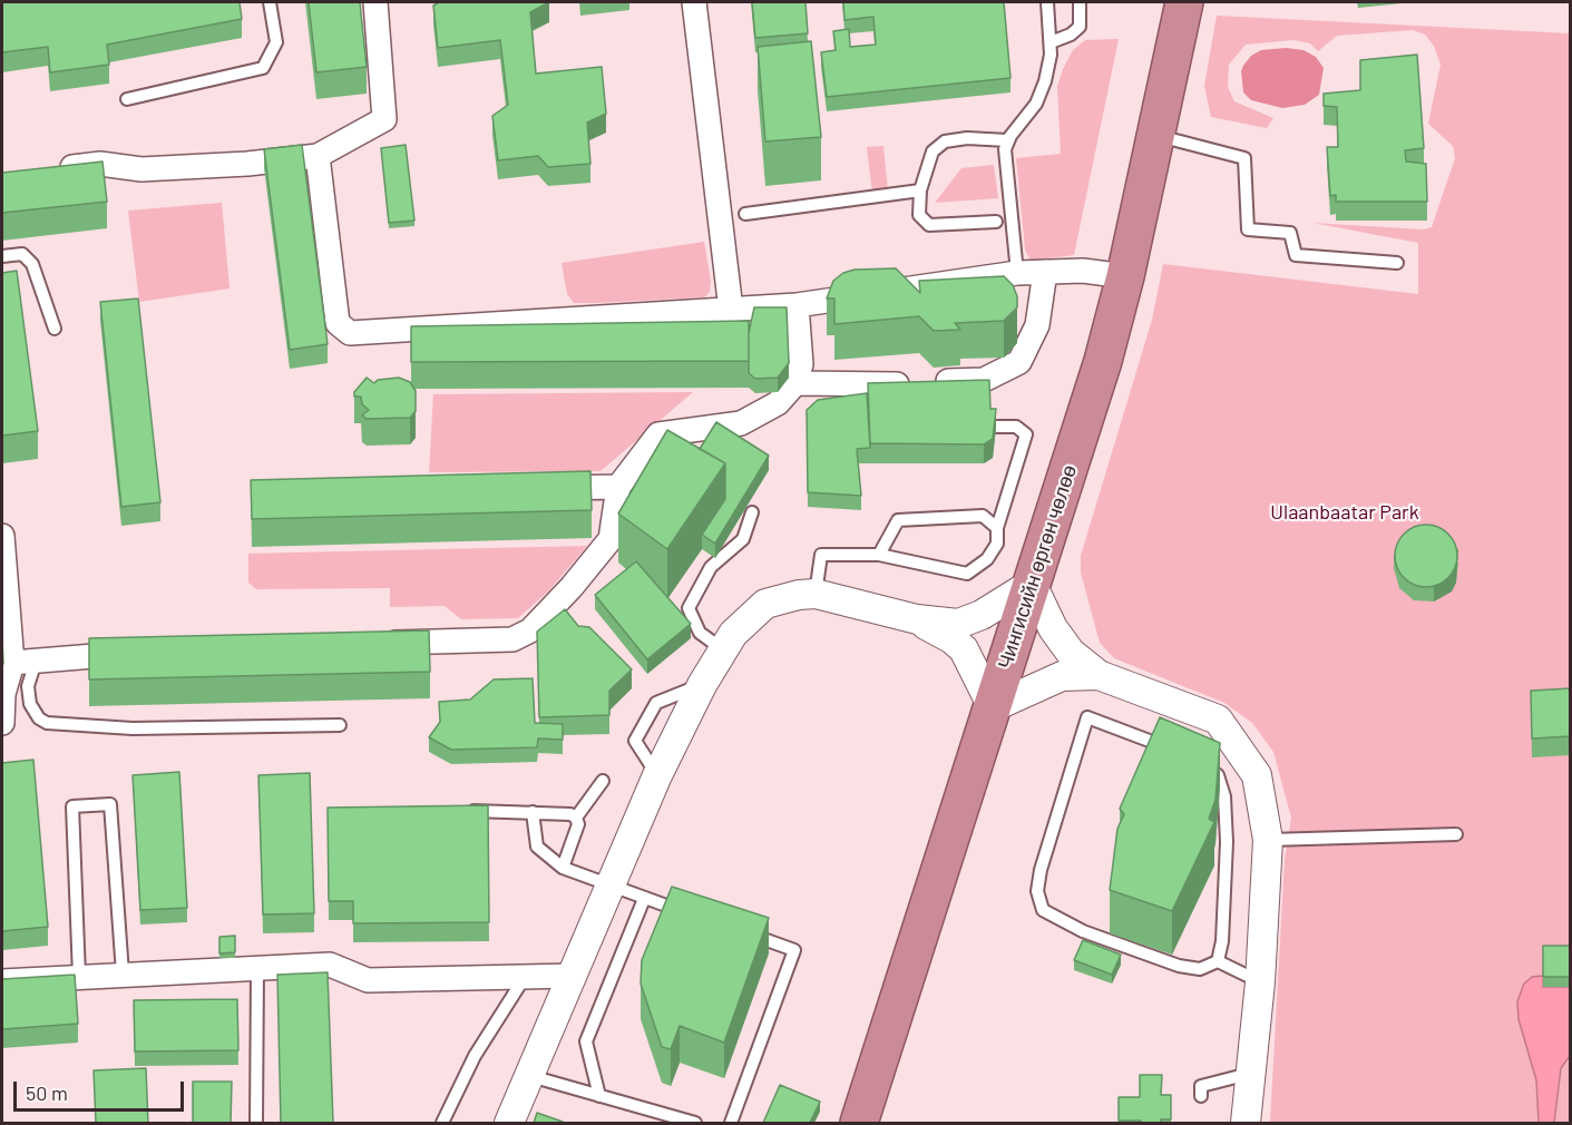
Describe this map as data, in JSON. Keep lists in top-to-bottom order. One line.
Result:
{"streets":{"highway":["Чингисийн өргөн чөлөө"]},"parks":["Ulaanbaatar Park"],"scale_bar":"50 m"}
